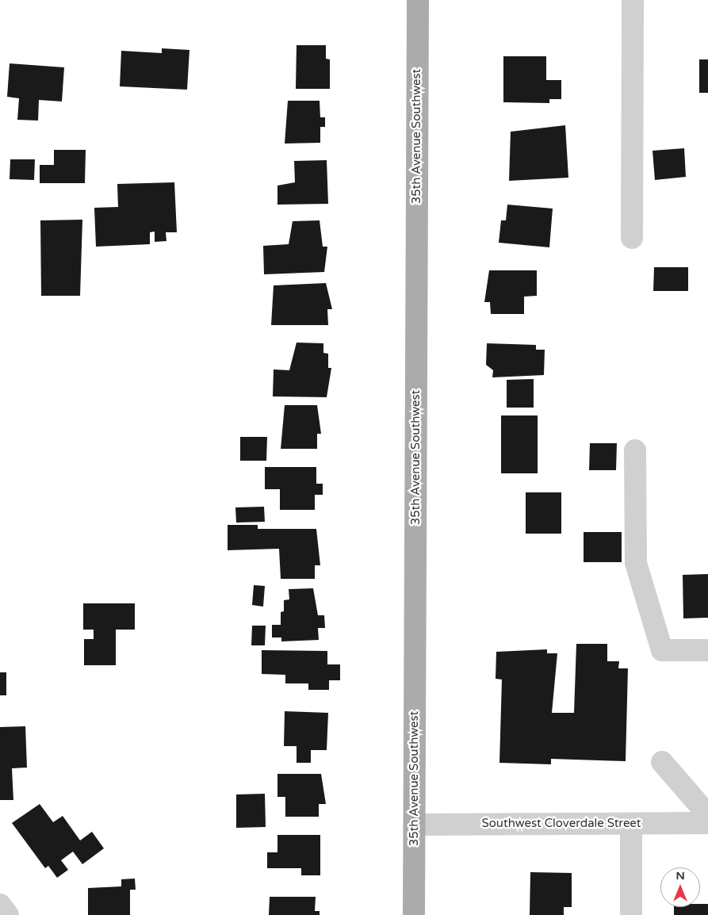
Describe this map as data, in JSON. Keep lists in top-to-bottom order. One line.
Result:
{"streets":{"main road":["35th Avenue Southwest"],"street":["Southwest Cloverdale Street"]},"crossings":[["35th Avenue Southwest","Southwest Cloverdale Street"]],"north":"top"}
